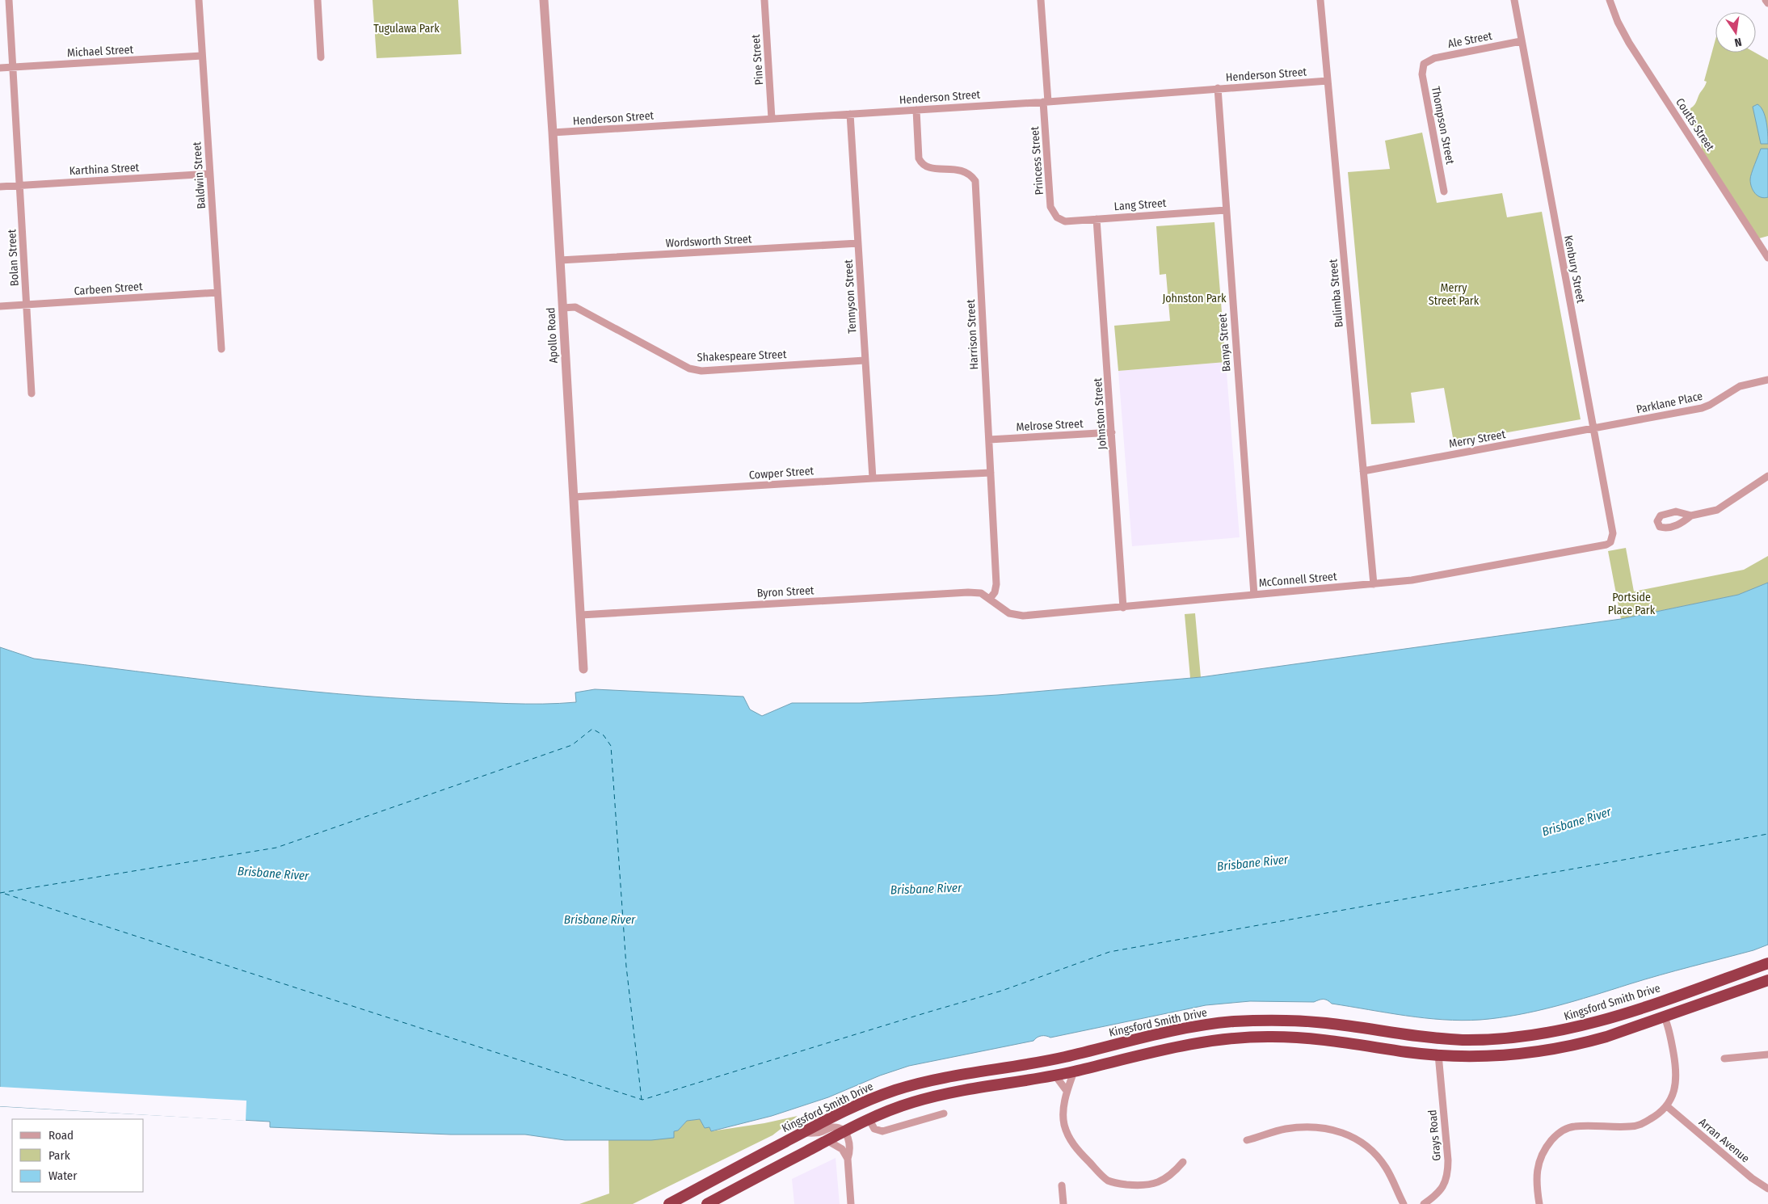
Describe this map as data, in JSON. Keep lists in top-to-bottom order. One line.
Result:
{"streets":{"highway":["Kingsford Smith Drive"],"street":["Ale Street","Michael Street","Pine Street","Henderson Street","Coutts Street","Thompson Street","Princess Street","Karthina Street","Baldwin Street","Lang Street","Wordsworth Street","Bolan Street","Kenbury Street","Carbeen Street","Bulimba Street","Tennyson Street","Harrison Street","Apollo Road","Banya Street","Shakespeare Street","Parklane Place","Johnston Street","Melrose Street","Merry Street","Cowper Street","McConnell Street","Byron Street","Grays Road","Arran Avenue"]},"crossings":[["Ale Street","Thompson Street"],["Ale Street","Kenbury Street"],["Michael Street","Baldwin Street"],["Michael Street","Bolan Street"],["Pine Street","Henderson Street"],["Henderson Street","Princess Street"],["Henderson Street","Bulimba Street"],["Henderson Street","Tennyson Street"],["Henderson Street","Harrison Street"],["Henderson Street","Apollo Road"],["Henderson Street","Banya Street"],["Princess Street","Lang Street"],["Karthina Street","Baldwin Street"],["Karthina Street","Bolan Street"],["Baldwin Street","Carbeen Street"],["Lang Street","Banya Street"],["Lang Street","Johnston Street"],["Wordsworth Street","Tennyson Street"],["Wordsworth Street","Apollo Road"],["Bolan Street","Carbeen Street"],["Kenbury Street","Parklane Place"],["Kenbury Street","Merry Street"],["Kenbury Street","McConnell Street"],["Bulimba Street","Merry Street"],["Bulimba Street","McConnell Street"],["Tennyson Street","Shakespeare Street"],["Tennyson Street","Cowper Street"],["Harrison Street","Melrose Street"],["Harrison Street","Cowper Street"],["Harrison Street","McConnell Street"],["Harrison Street","Byron Street"],["Apollo Road","Shakespeare Street"],["Apollo Road","Cowper Street"],["Apollo Road","Byron Street"],["Banya Street","McConnell Street"],["Parklane Place","Merry Street"],["Johnston Street","Melrose Street"],["Johnston Street","McConnell Street"],["McConnell Street","Byron Street"]],"water":["Brisbane River"],"parks":["Tugulawa Park","Merry Street Park","Johnston Park","Portside Place Park"],"legend":["Road","Park","Water"],"north":"bottom"}
